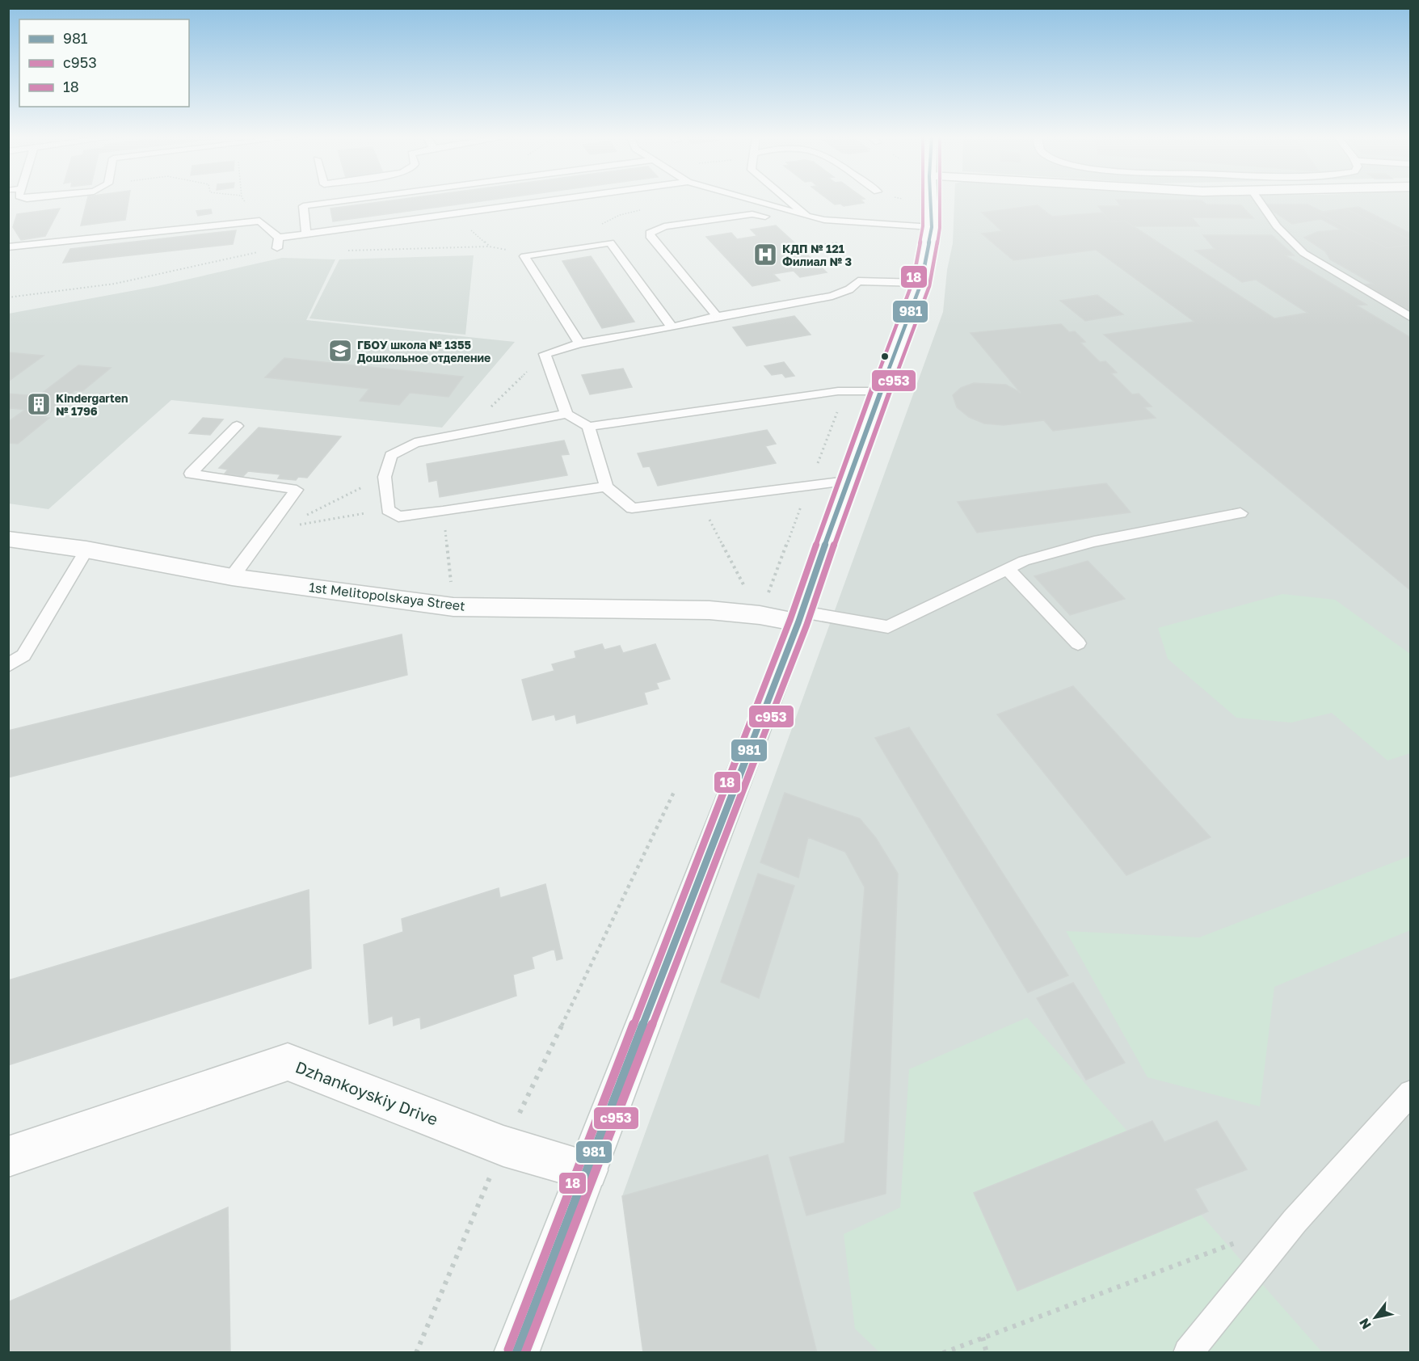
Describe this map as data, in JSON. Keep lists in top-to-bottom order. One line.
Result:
{"streets":{"street":["1st Melitopolskaya Street","Dzhankoyskiy Drive"]},"places":{"hospital":["КДП № 121 Филиал № 3"],"school or university":["ГБОУ школа № 1355 Дошкольное отделение"],"building":["Kindergarten № 1796"]},"lines":["transit line 981","transit line с953","transit line 18"],"legend":["981","с953","18"],"north":"bottom left"}
